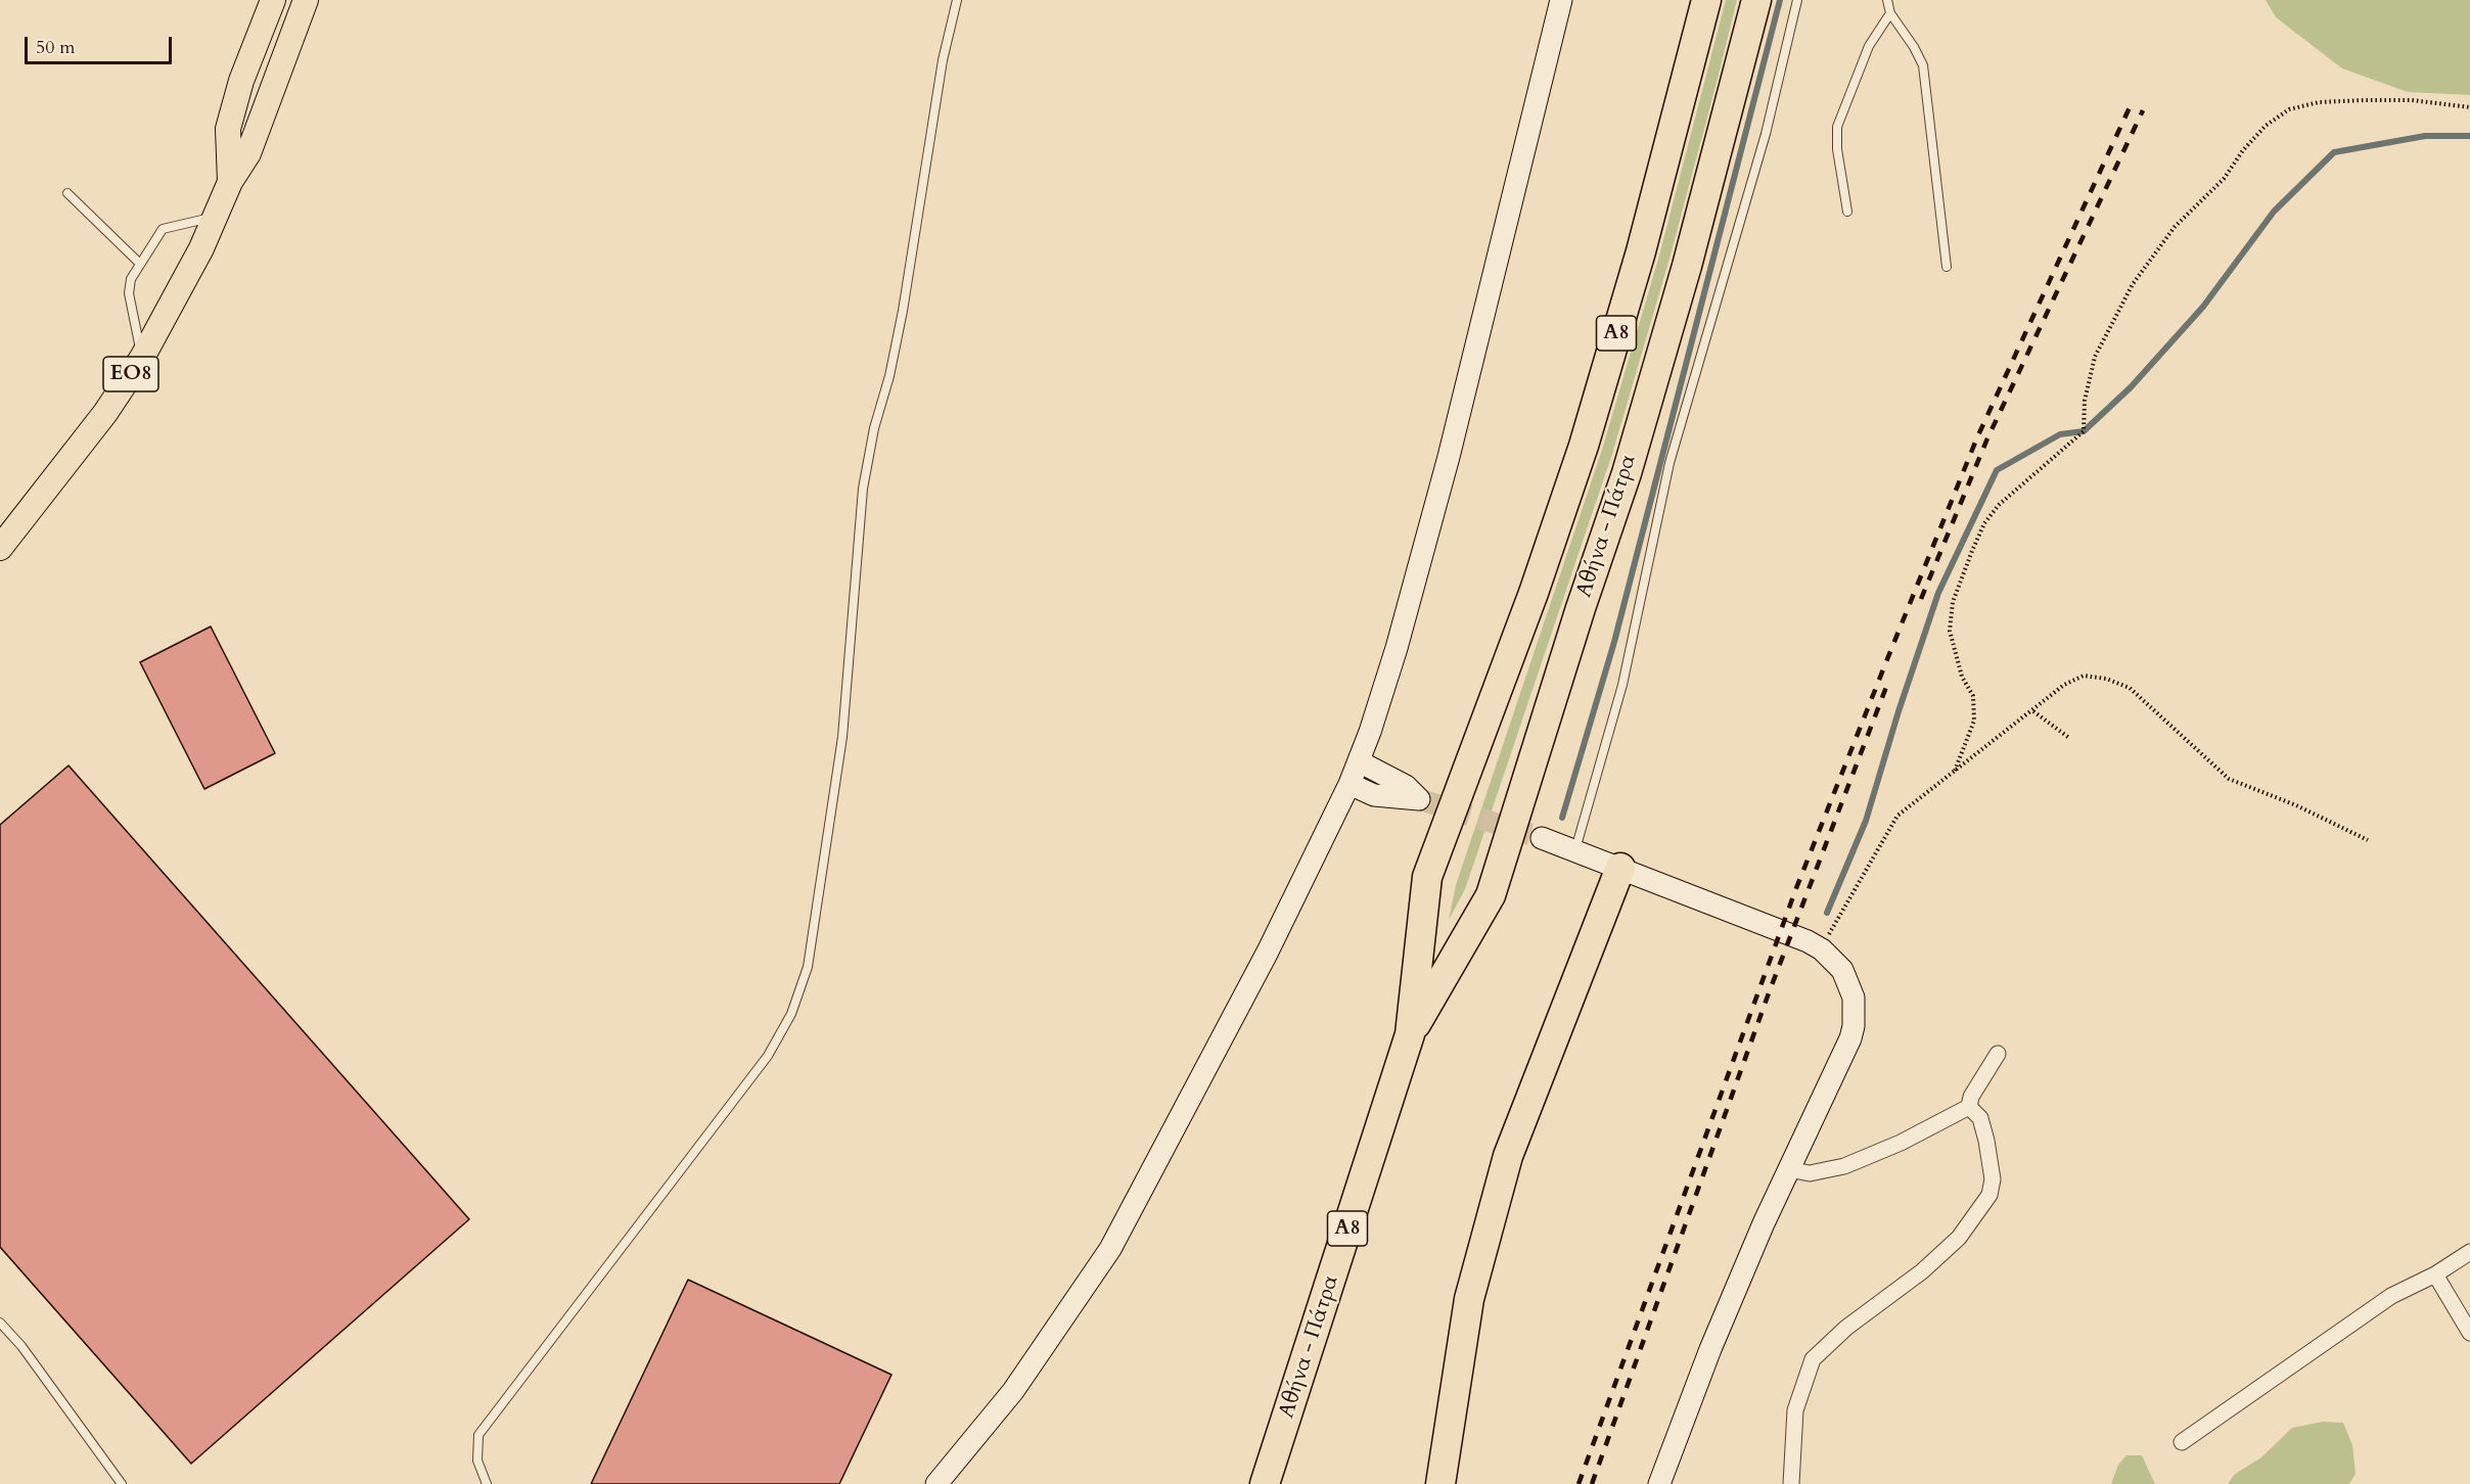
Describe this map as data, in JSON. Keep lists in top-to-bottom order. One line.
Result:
{"streets":{"highway":["Α8","Αθήνα - Πάτρα"],"main road":["ΕΟ8"]},"scale_bar":"50 m"}
